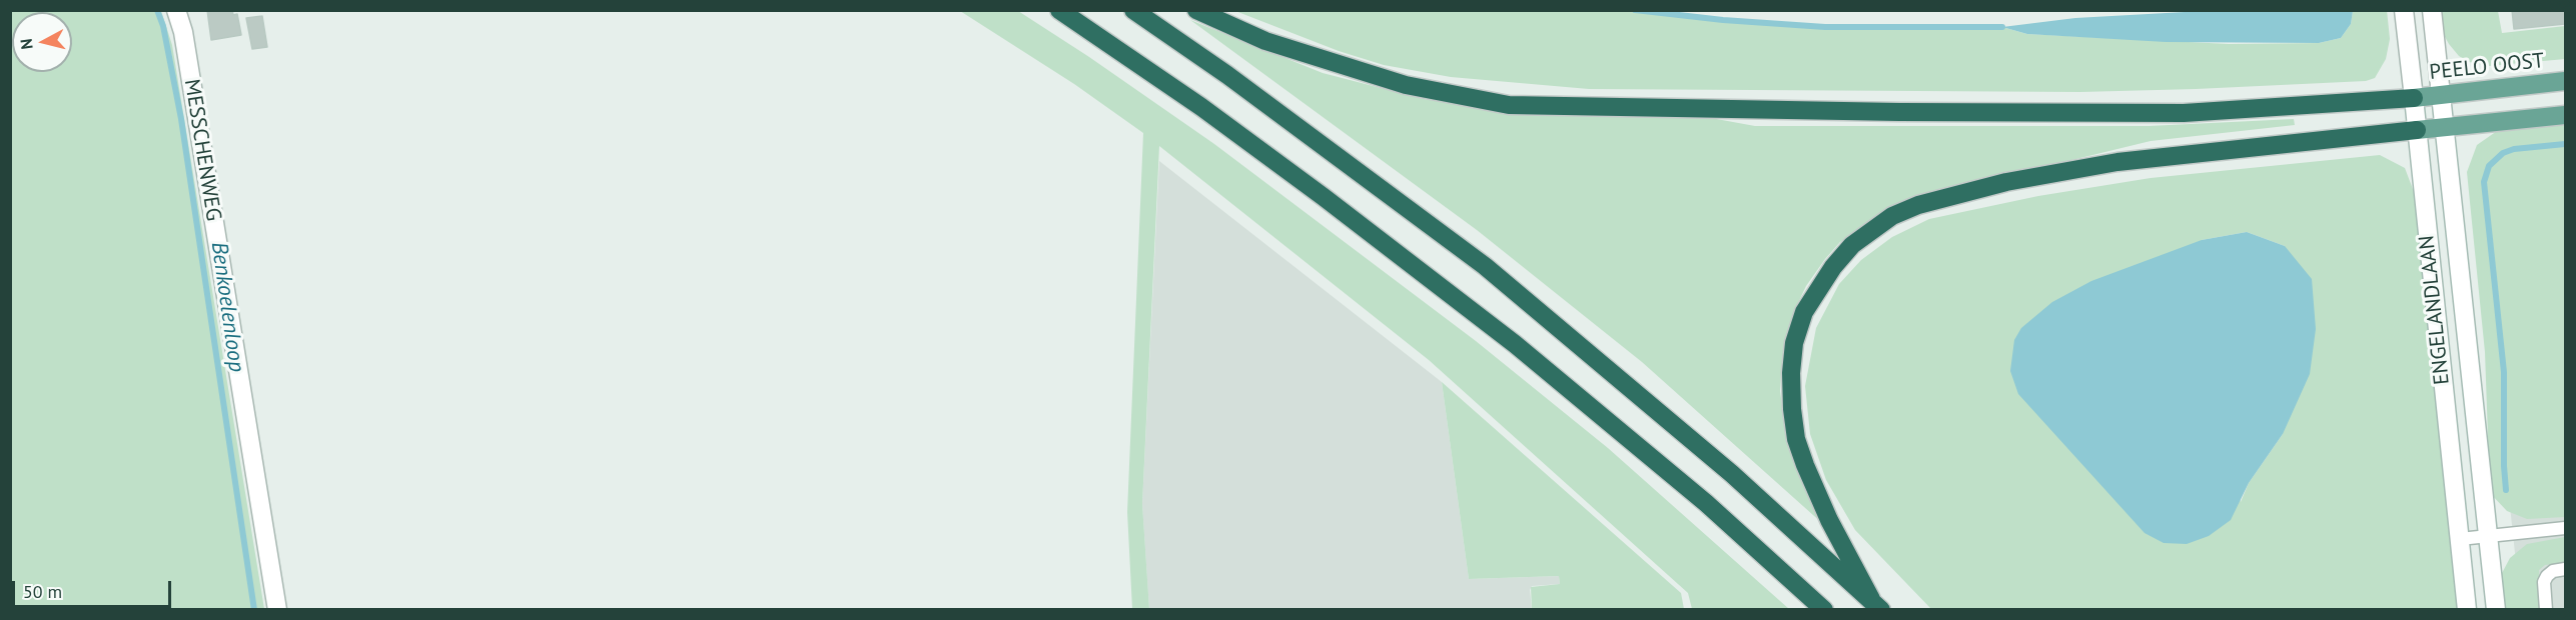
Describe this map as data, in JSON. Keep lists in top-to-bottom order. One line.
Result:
{"streets":{"main road":["PEELO OOST","MESSCHENWEG","ENGELANDLAAN"]},"crossings":[["PEELO OOST","ENGELANDLAAN"]],"water":["Benkoelenloop"],"scale_bar":"50 m","north":"left"}
